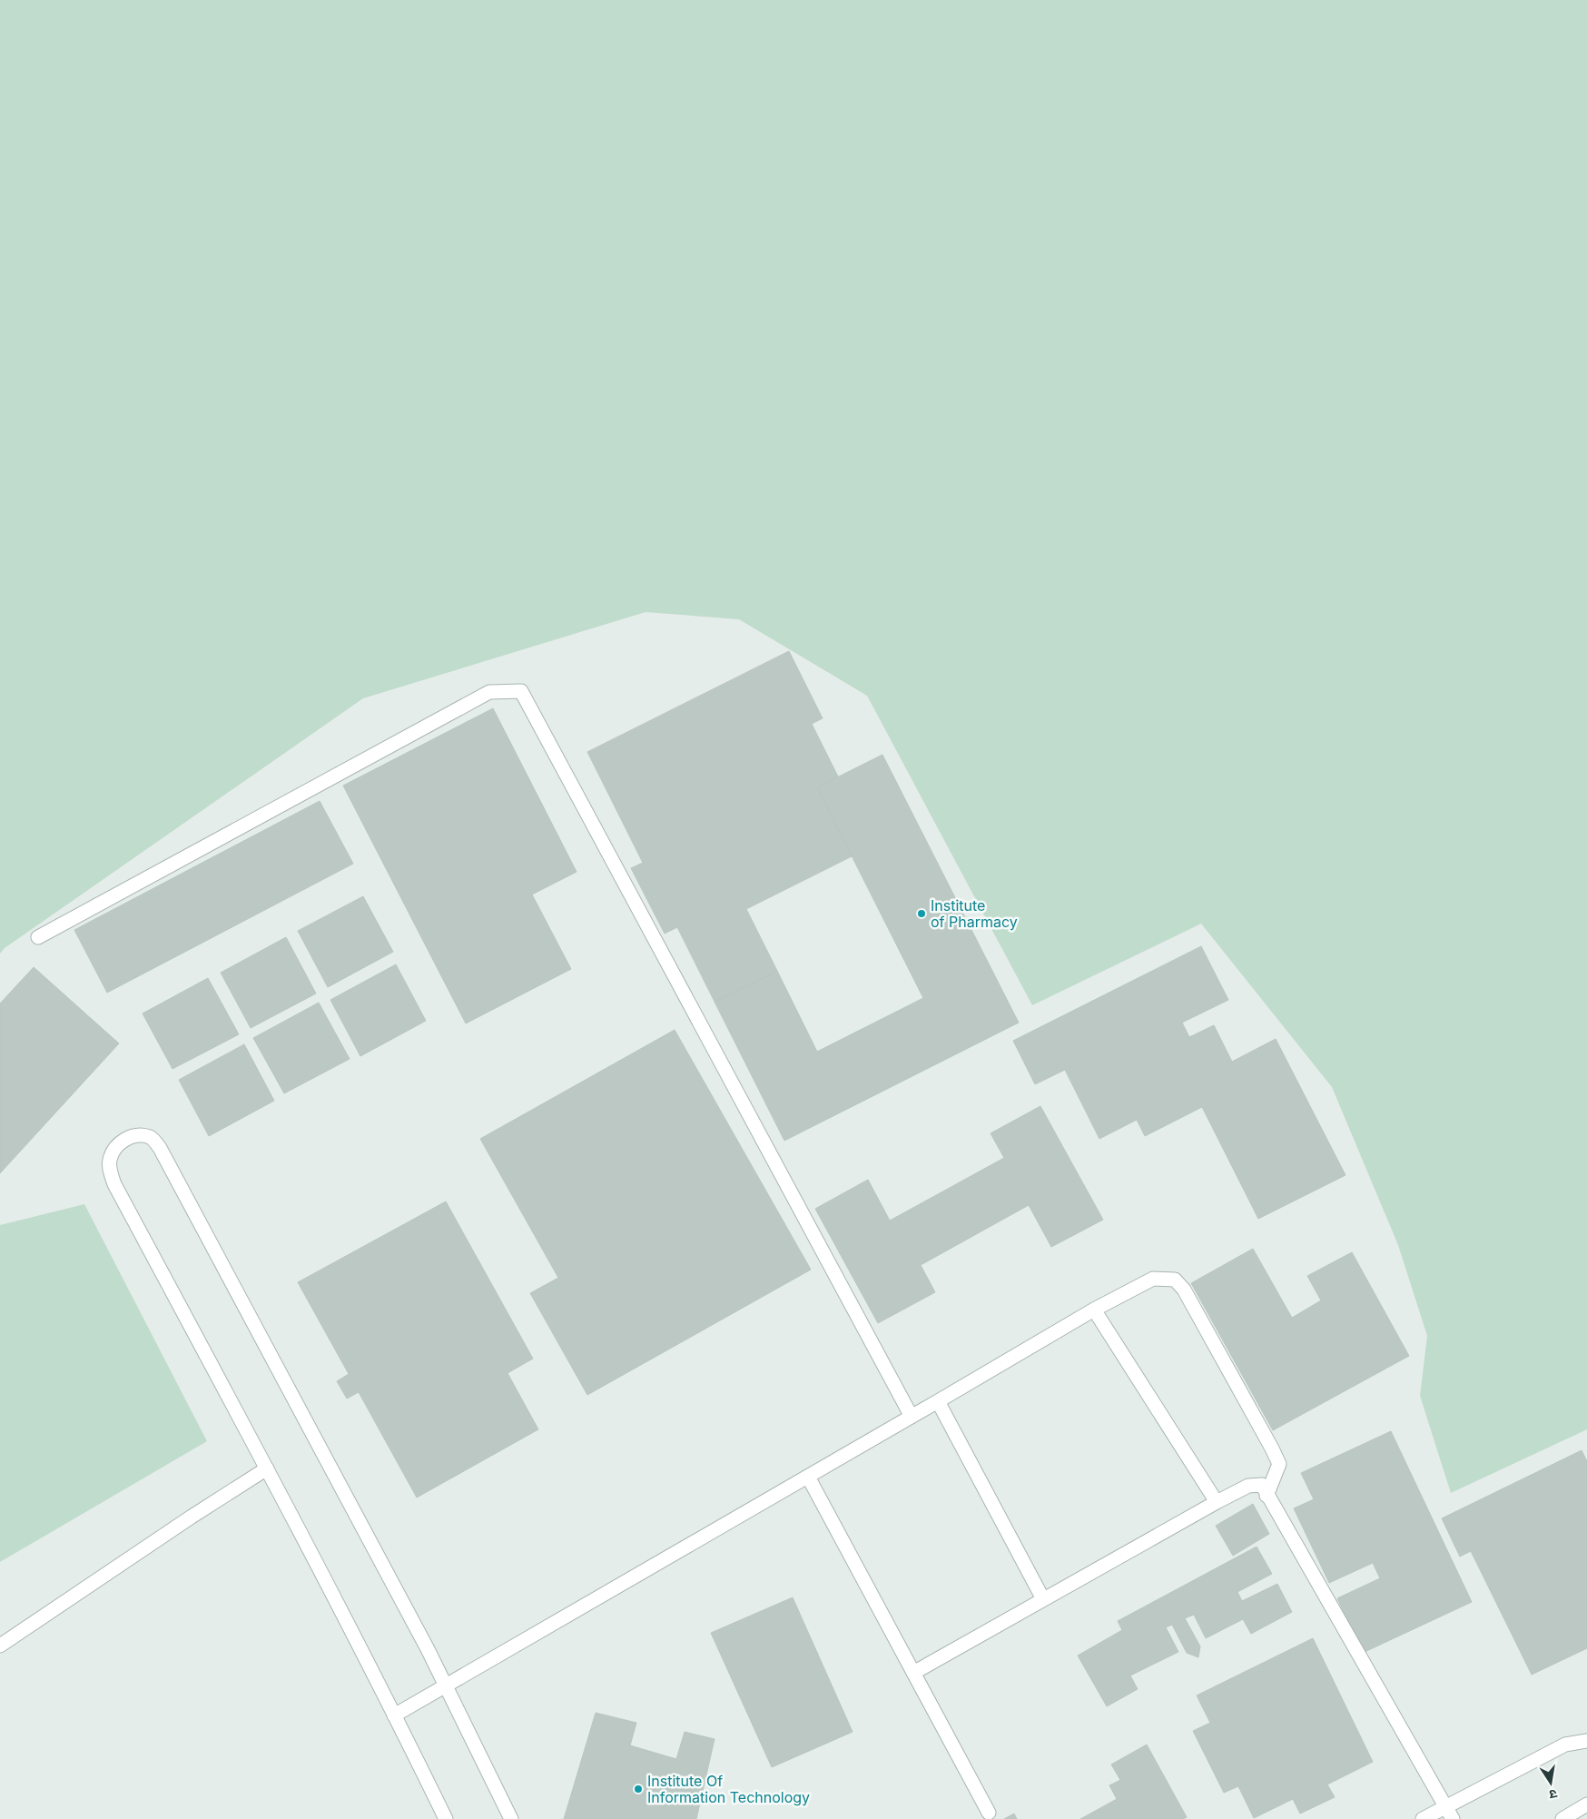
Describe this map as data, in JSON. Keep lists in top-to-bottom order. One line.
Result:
{"places":["Institute of Pharmacy","Institute Of Information Technology"],"north":"bottom"}
